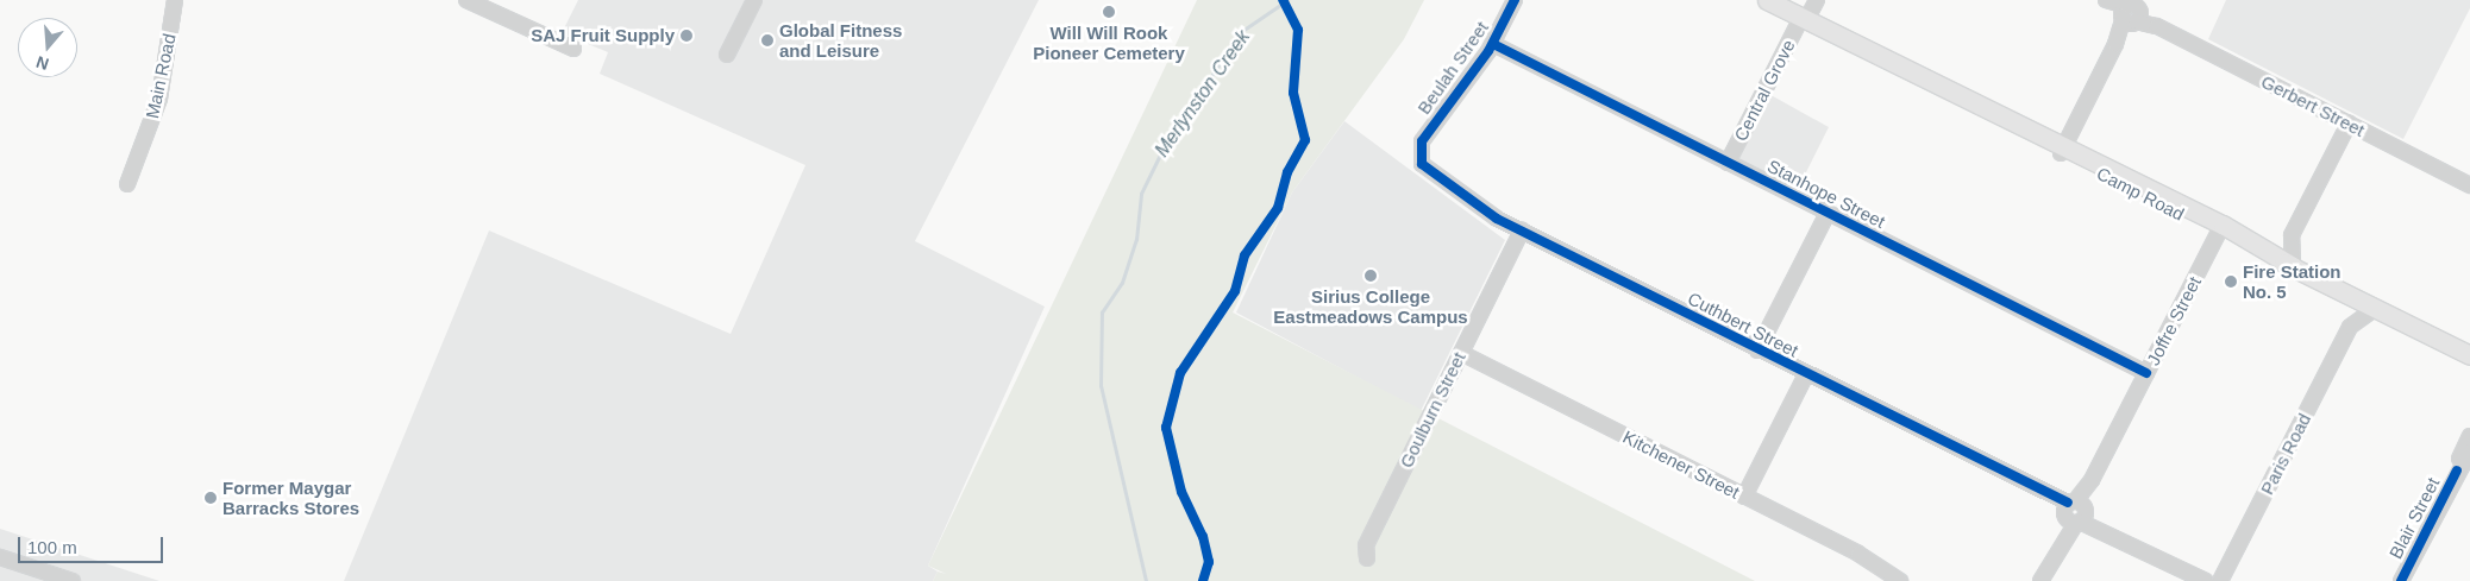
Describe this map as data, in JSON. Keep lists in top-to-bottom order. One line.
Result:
{"streets":{"main road":["Camp Road"],"street":["Beulah Street","Main Road","Central Grove","Gerbert Street","Stanhope Street","Joffre Street","Cuthbert Street","Goulburn Street","Paris Road","Kitchener Street","Blair Street"]},"crossings":[["Beulah Street","Stanhope Street"],["Beulah Street","Cuthbert Street"],["Central Grove","Stanhope Street"],["Central Grove","Camp Road"],["Stanhope Street","Joffre Street"],["Camp Road","Joffre Street"],["Camp Road","Paris Road"],["Joffre Street","Cuthbert Street"],["Cuthbert Street","Goulburn Street"],["Goulburn Street","Kitchener Street"]],"water":["Merlynston Creek"],"places":["Will Will Rook Pioneer Cemetery","SAJ Fruit Supply","Global Fitness and Leisure","Sirius College Eastmeadows Campus","Fire Station No. 5","Former Maygar Barracks Stores"],"scale_bar":"100 m","north":"bottom"}
